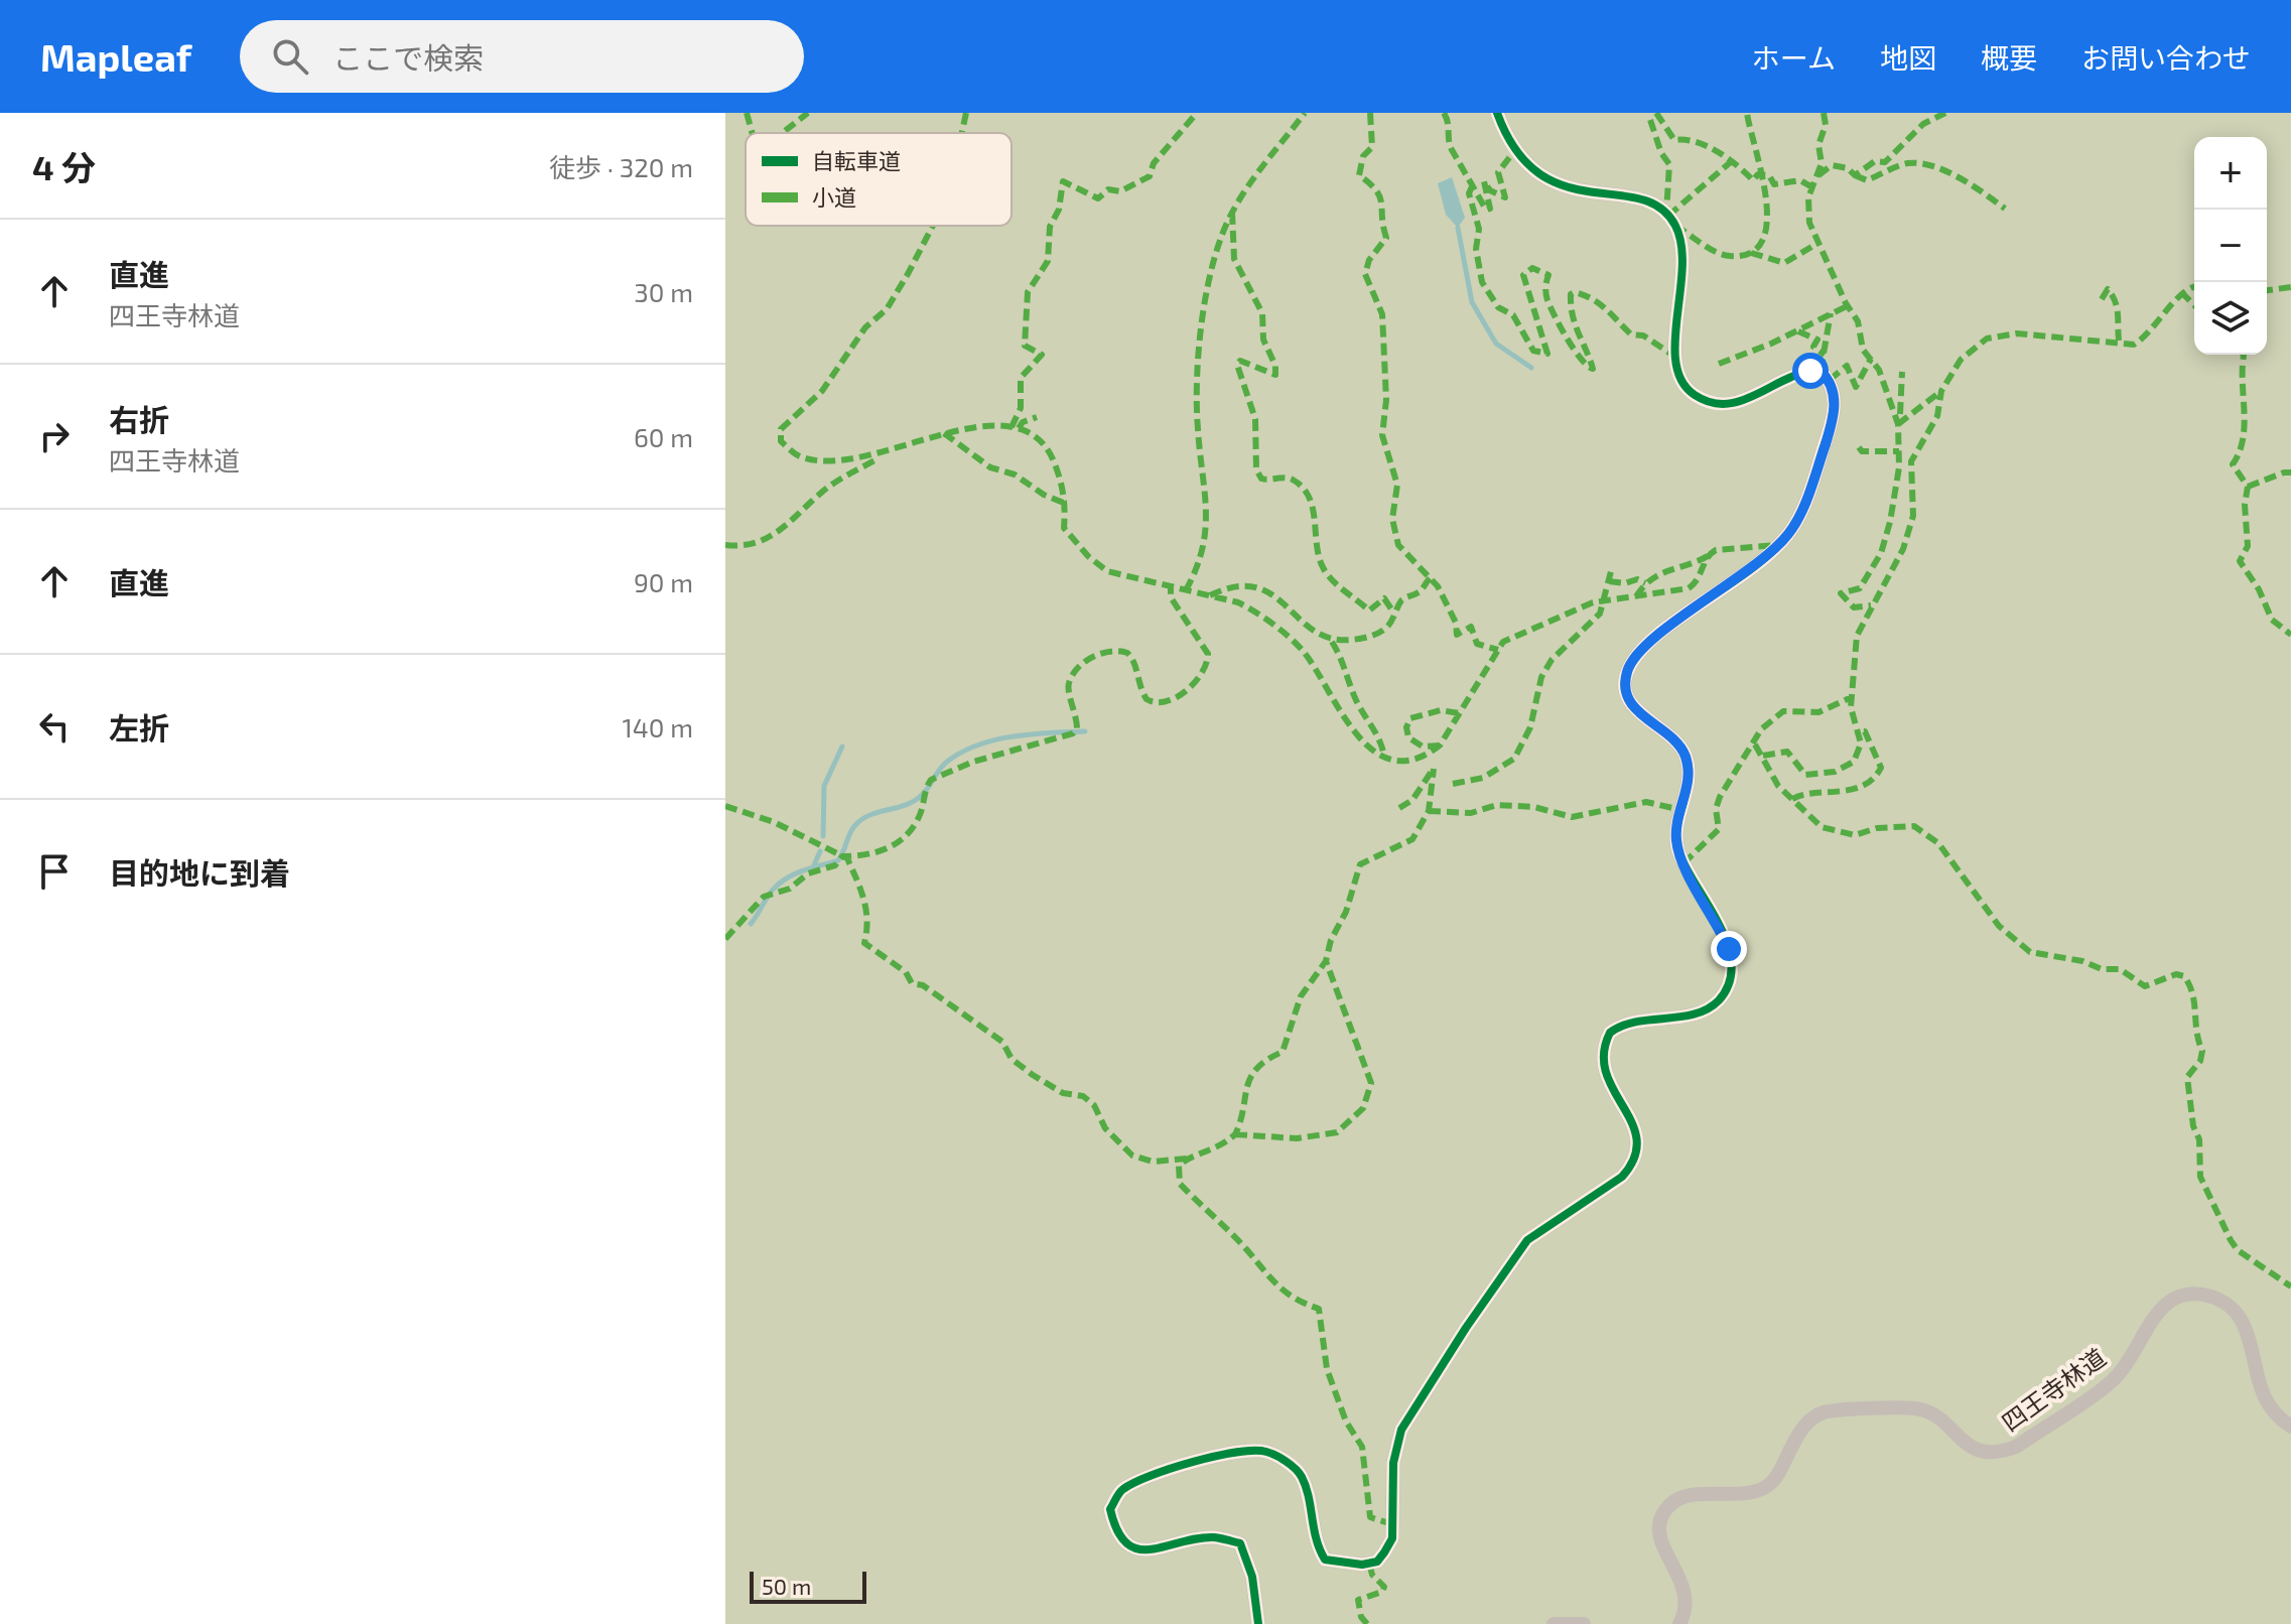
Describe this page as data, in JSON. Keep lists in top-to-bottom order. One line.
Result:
{"streets":{"street":["四王寺林道"]},"legend":["自転車道","小道"],"scale_bar":"50 m","page":{"header":"Mapleaf","search":"ここで検索","nav":["ホーム","地図","概要","お問い合わせ"],"heading":["4 分","徒歩 · 320 m"],"map_buttons":["+","−"],"list":[["直進","四王寺林道","30 m"],["右折","四王寺林道","60 m"],["直進","90 m"],["左折","140 m"],"目的地に到着"],"scale":"50 m"}}
